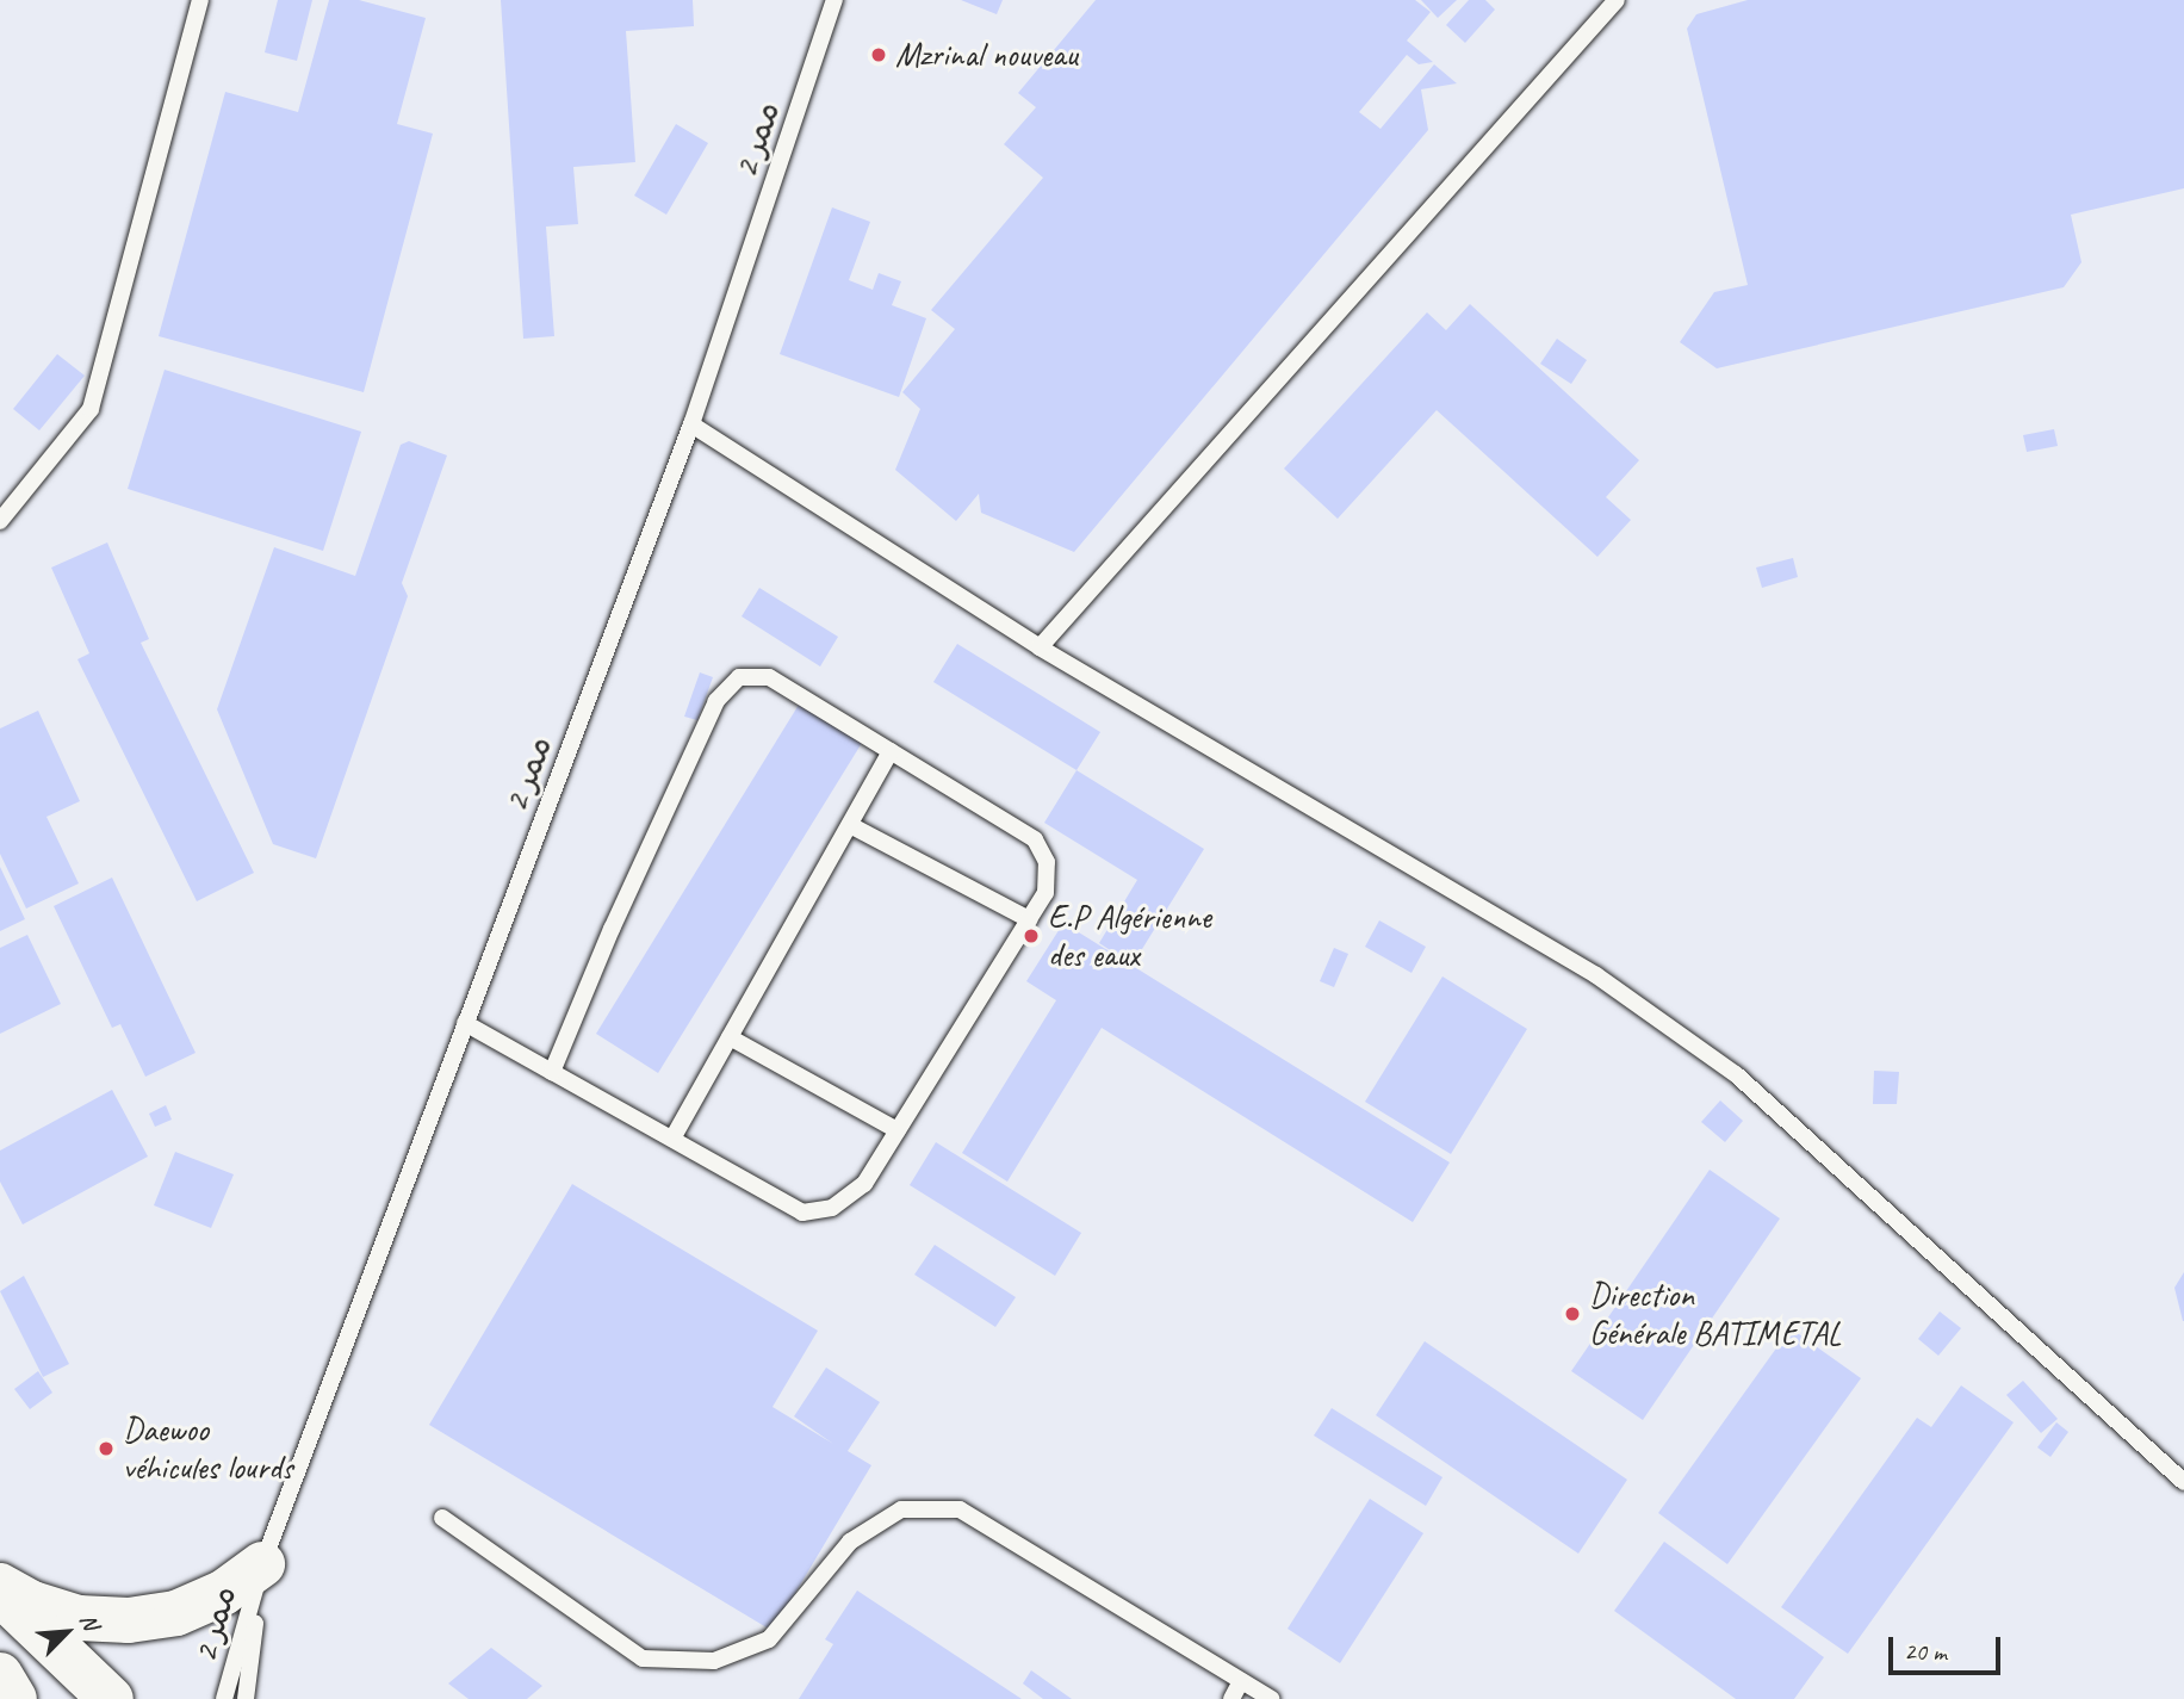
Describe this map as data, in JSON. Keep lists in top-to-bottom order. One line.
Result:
{"streets":{"lane":["ممر 2"]},"places":["Mzrinal nouveau","E.P Algérienne des eaux","Direction Générale BATIMETAL","Daewoo véhicules lourds"],"scale_bar":"20 m","north":"top right"}
